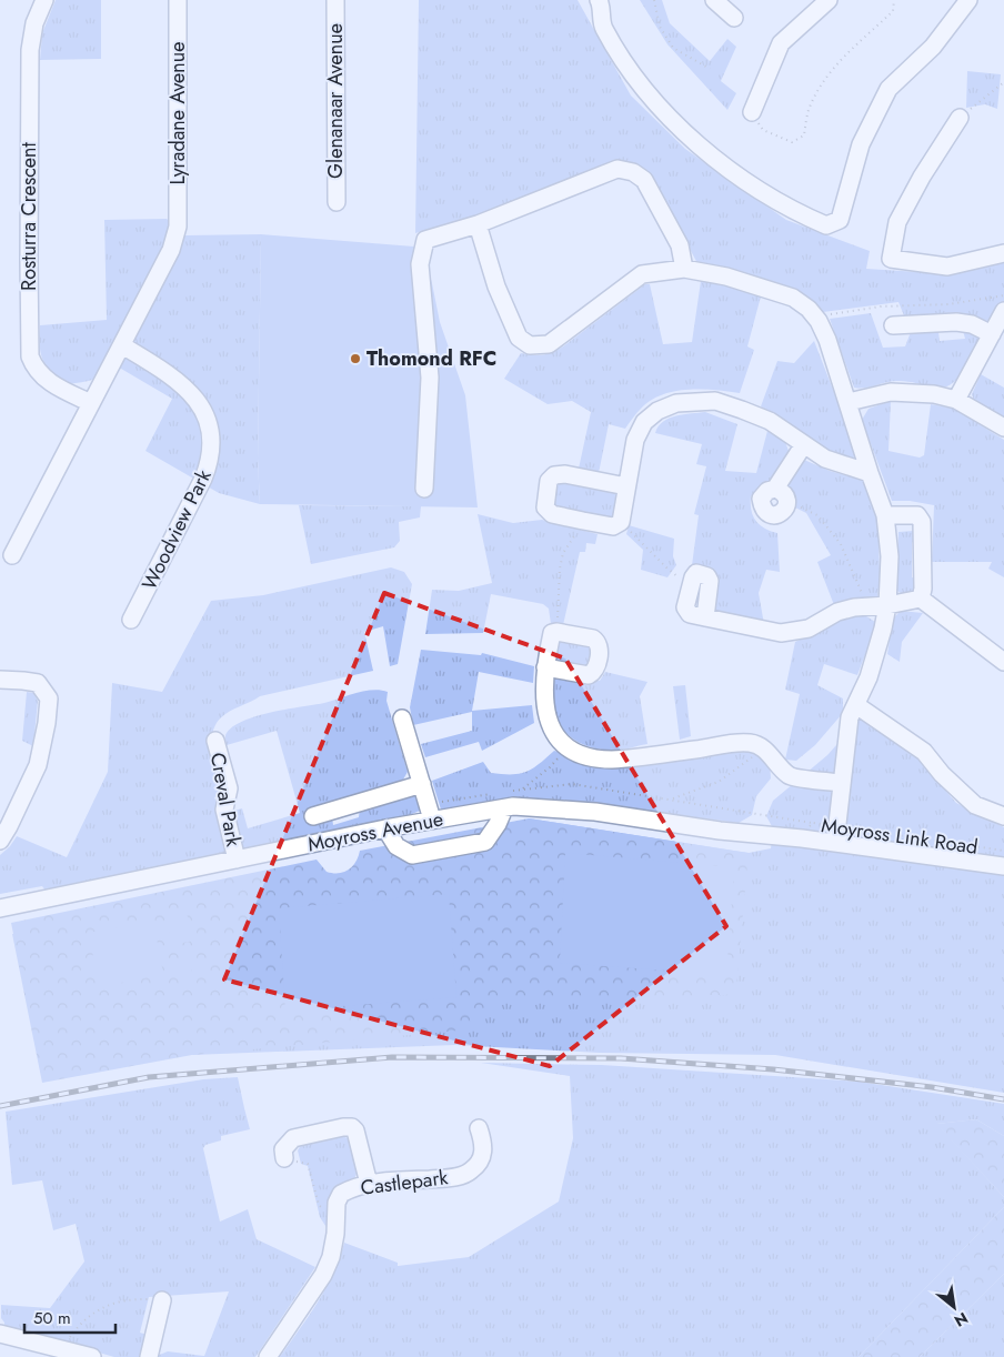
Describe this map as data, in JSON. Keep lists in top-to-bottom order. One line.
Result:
{"streets":{"street":["Glenanaar Avenue","Lyradane Avenue","Rosturra Crescent","Woodview Park","Creval Park","Moyross Avenue","Moyross Link Road","Castlepark"]},"crossings":[["Lyradane Avenue","Woodview Park"],["Creval Park","Moyross Avenue"],["Moyross Avenue","Moyross Link Road"]],"places":["Thomond RFC"],"scale_bar":"50 m","north":"bottom right"}
